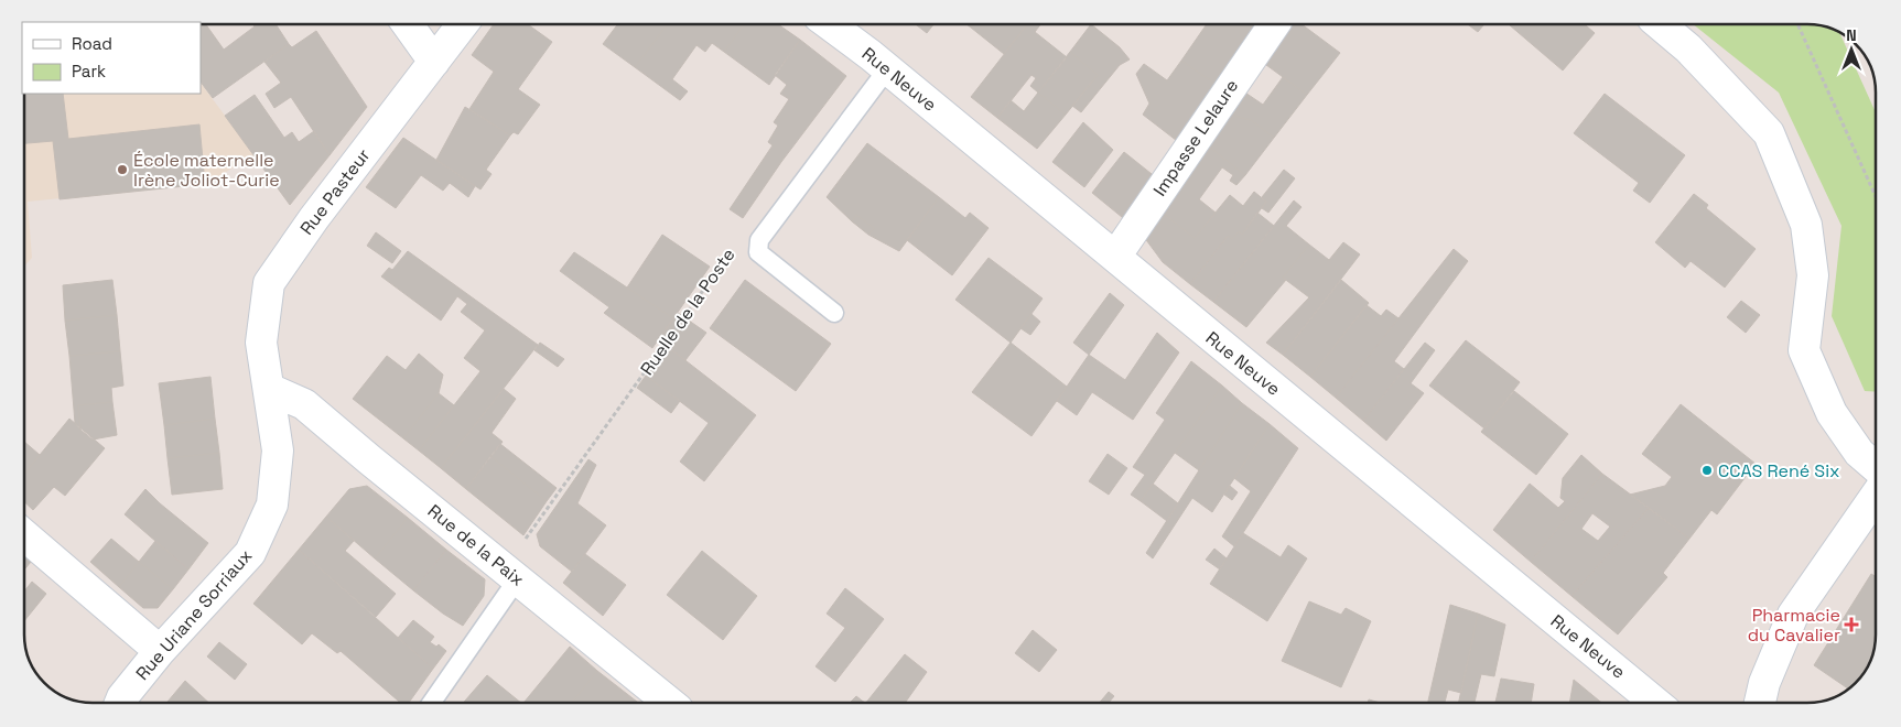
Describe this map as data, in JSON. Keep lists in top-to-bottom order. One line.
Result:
{"streets":{"street":["Rue Neuve","Impasse Lelaure","Rue Pasteur","Rue de la Paix","Rue Uriane Sorriaux"],"lane":["Ruelle de la Poste"]},"crossings":[["Rue Neuve","Impasse Lelaure"],["Rue Neuve","Ruelle de la Poste"],["Rue Pasteur","Rue de la Paix"],["Rue Pasteur","Rue Uriane Sorriaux"],["Ruelle de la Poste","Rue de la Paix"],["Rue de la Paix","Rue Uriane Sorriaux"]],"places":{"other":["École maternelle Irène Joliot-Curie","CCAS René Six"],"health":["Pharmacie du Cavalier"]},"legend":["Road","Park"],"north":"top"}
